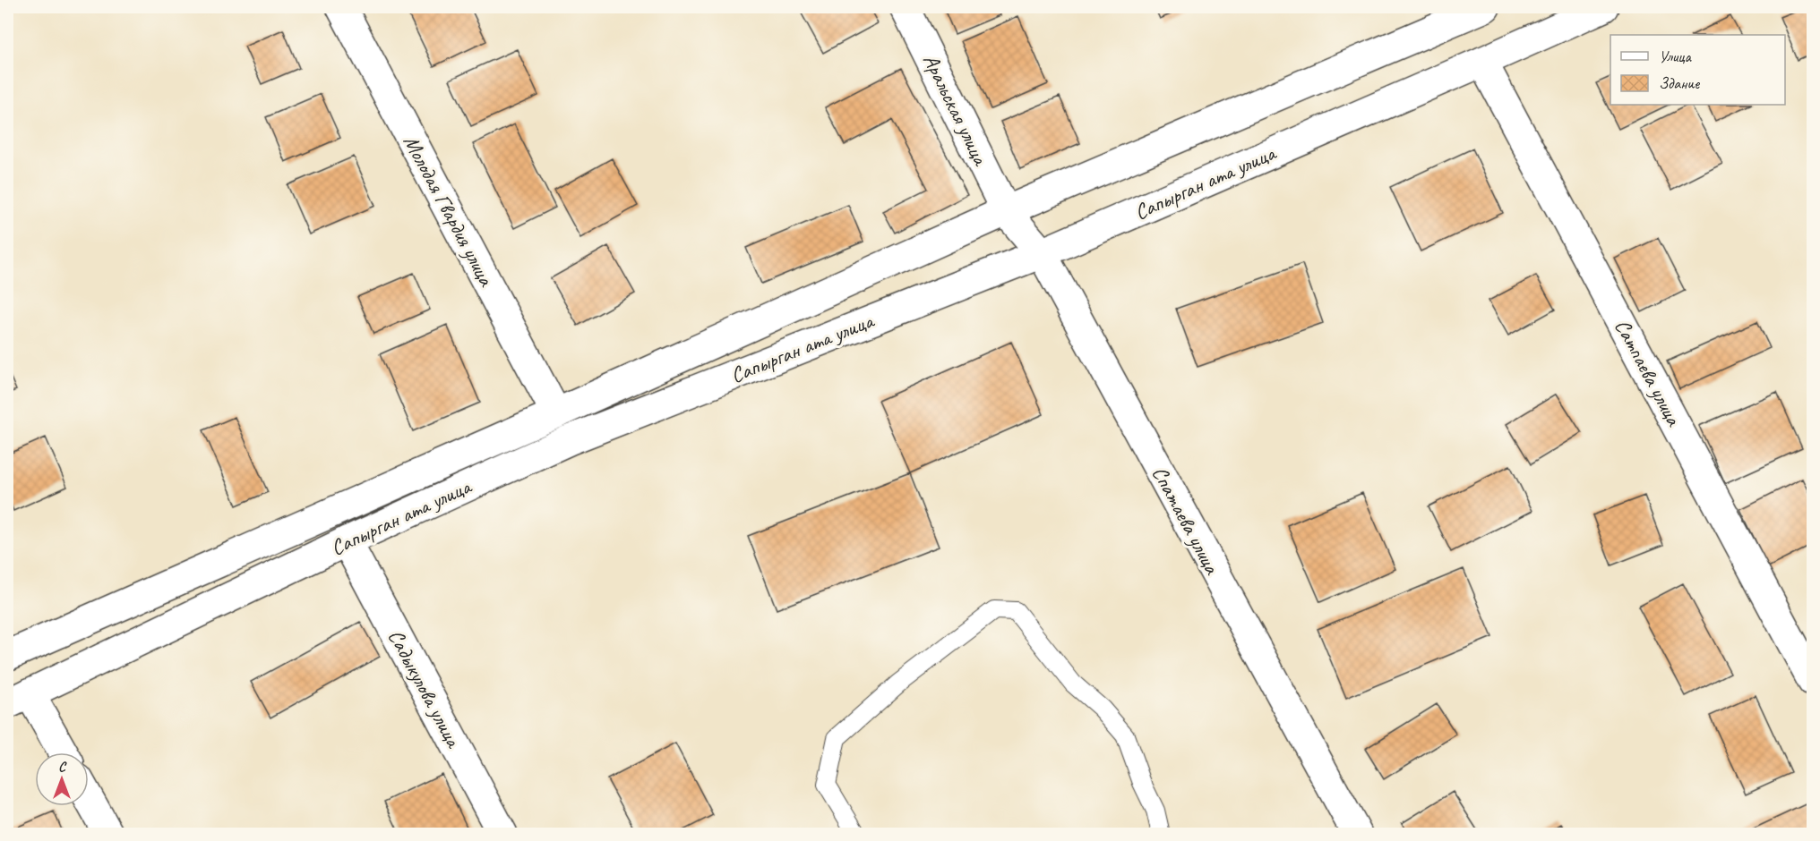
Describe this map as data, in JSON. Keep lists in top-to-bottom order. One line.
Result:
{"streets":{"main road":["Аральская улица","Сапырган ата улица","Молодая Гвардия улица","Сатпаева улица","Спатаева улица","Садыкулова улица"]},"crossings":[["Аральская улица","Сапырган ата улица"],["Аральская улица","Спатаева улица"],["Сапырган ата улица","Молодая Гвардия улица"],["Сапырган ата улица","Сатпаева улица"],["Сапырган ата улица","Спатаева улица"],["Сапырган ата улица","Садыкулова улица"]],"legend":["Улица","Здание"],"north":"top"}
